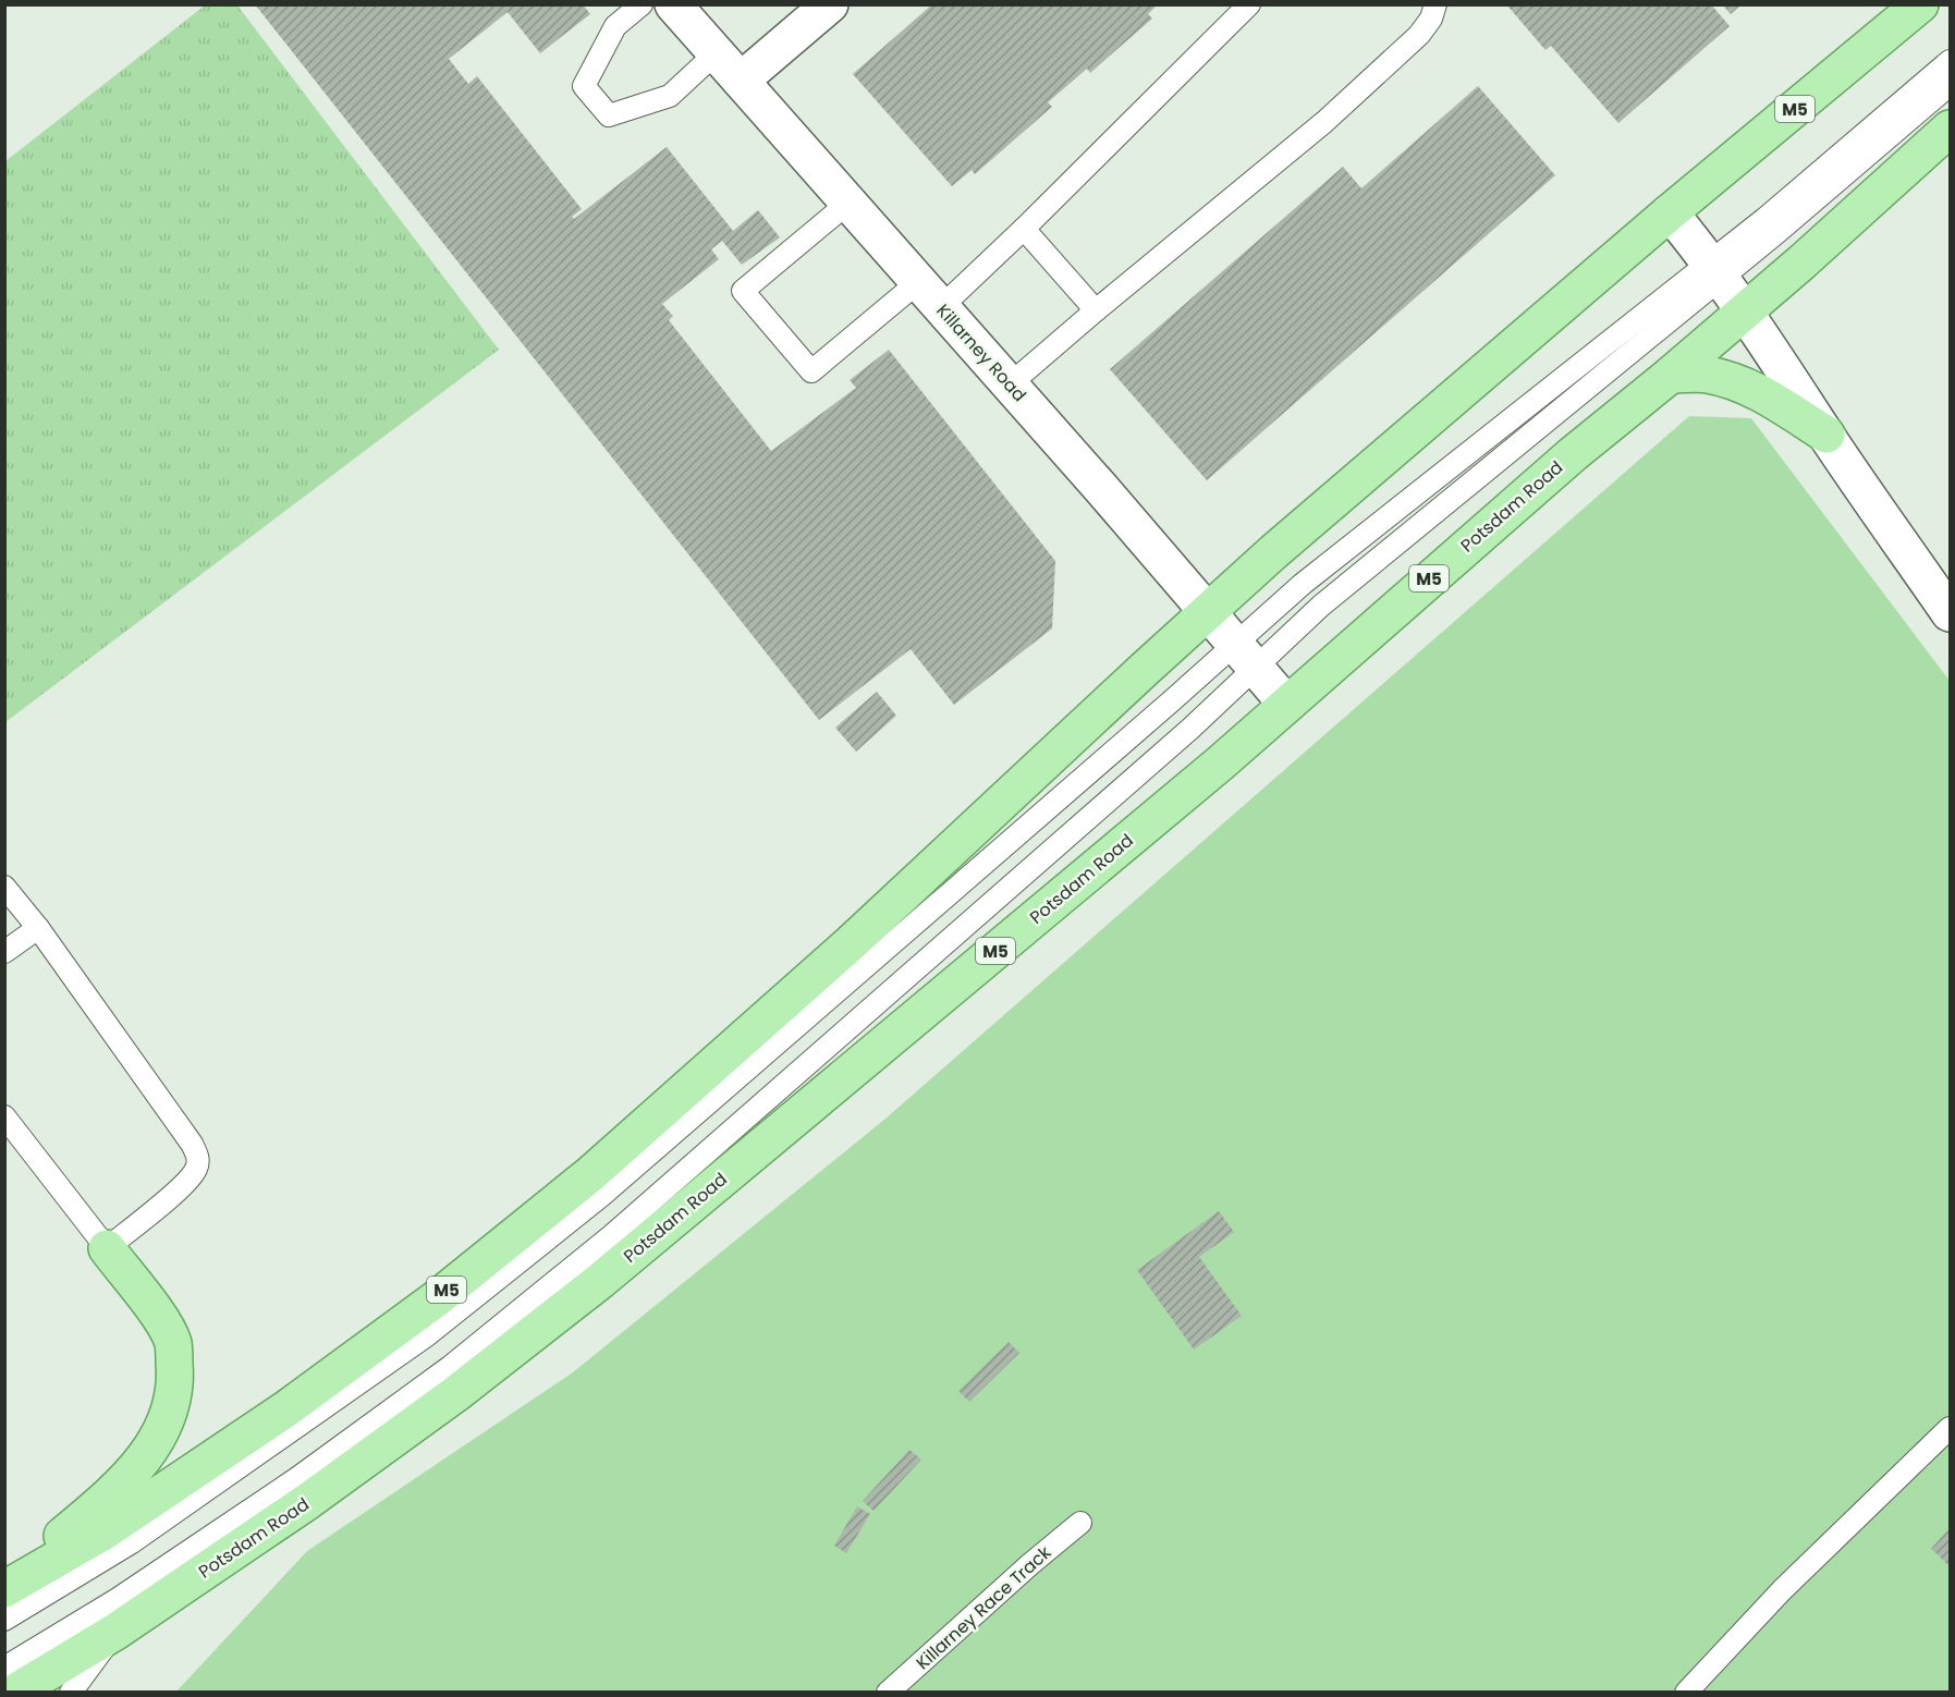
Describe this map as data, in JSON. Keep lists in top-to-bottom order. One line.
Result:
{"streets":{"main road":["M5","Potsdam Road"],"street":["Killarney Road"],"lane":["Killarney Race Track"]},"crossings":[["M5","Killarney Road"],["Killarney Road","Potsdam Road"]]}
